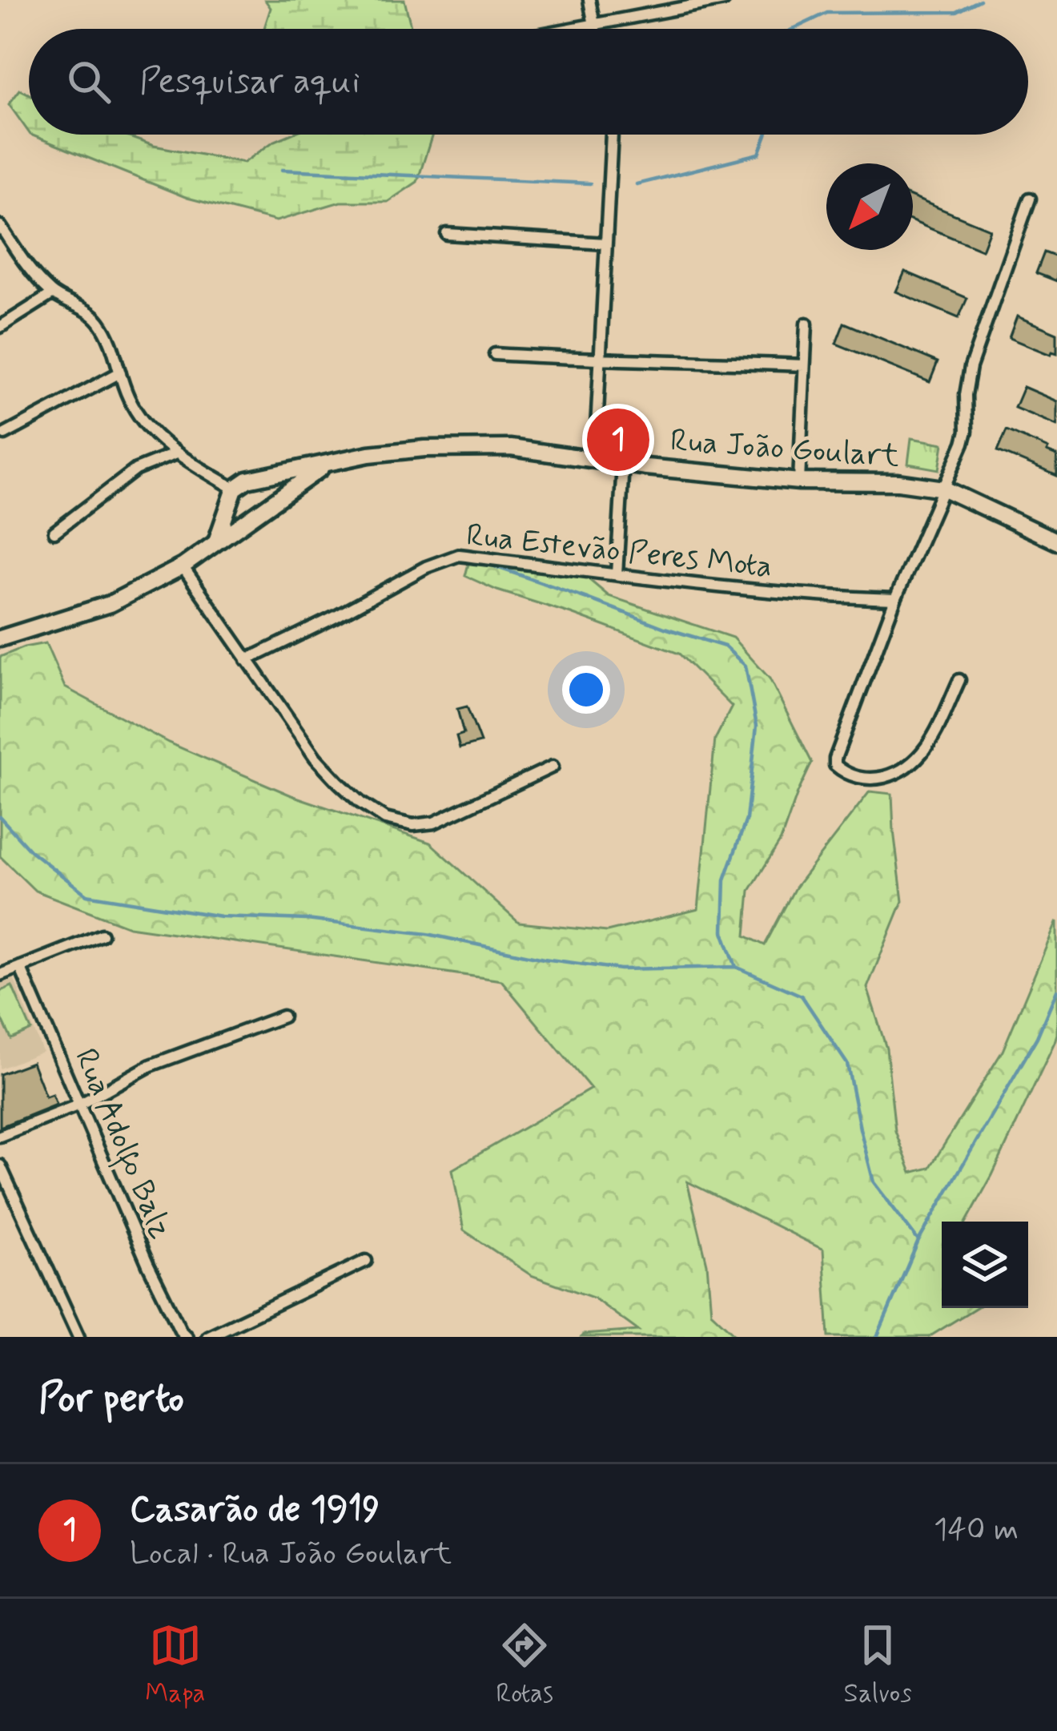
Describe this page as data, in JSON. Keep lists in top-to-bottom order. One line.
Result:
{"streets":{"street":["Rua João Goulart","Rua Estevão Peres Mota","Rua Adolfo Balz"]},"north":"bottom left","page":{"search":"Pesquisar aqui","pins":"1","heading":"Por perto","list":[{"mark":"1","name":"Casarão de 1919","note":"Local · Rua João Goulart","value":"140 m"}],"nav":["Mapa","Rotas","Salvos"]}}
